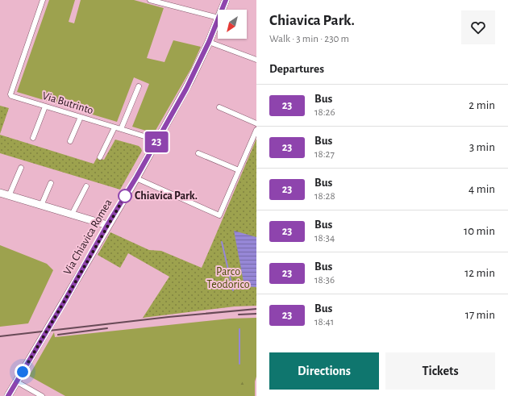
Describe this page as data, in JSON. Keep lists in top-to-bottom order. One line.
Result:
{"streets":{"street":["Via Butrinto","Via Chiavica Romea"]},"crossings":[["Via Butrinto","Via Chiavica Romea"]],"parks":["Parco Teodorico"],"places":["Chiavica Park."],"lines":["bus line 23"],"north":"bottom left","page":{"on_map":"23","heading":[["Chiavica Park.","Walk · 3 min · 230 m"],"Departures"],"list":[{"mark":"23","name":"Bus","note":"18:26","value":"2 min"},{"mark":"23","name":"Bus","note":"18:27","value":"3 min"},{"mark":"23","name":"Bus","note":"18:28","value":"4 min"},{"mark":"23","name":"Bus","note":"18:34","value":"10 min"},{"mark":"23","name":"Bus","note":"18:36","value":"12 min"},{"mark":"23","name":"Bus","note":"18:41","value":"17 min"}],"buttons":["Directions","Tickets"]}}
